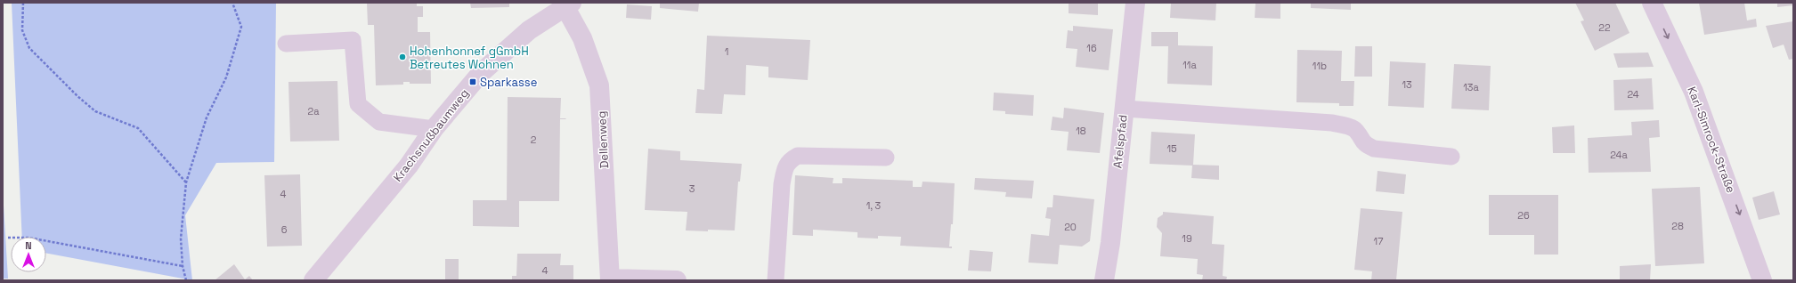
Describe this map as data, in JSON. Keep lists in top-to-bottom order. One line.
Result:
{"streets":{"street":["Krachsnußbaumweg","Dellenweg","Karl-Simrock-Straße","Afelspfad"]},"crossings":[["Krachsnußbaumweg","Dellenweg"]],"one_way":["Karl-Simrock-Straße"],"places":{"other":["Hohenhonnef gGmbH Betreutes Wohnen"],"transit":["Sparkasse"]},"house_numbers":["22","16","1","11a","11b","13","13a","24","2a","18","2","15","24a","3","4","1, 3","26","28","20","6","19","17","4"],"north":"top"}
